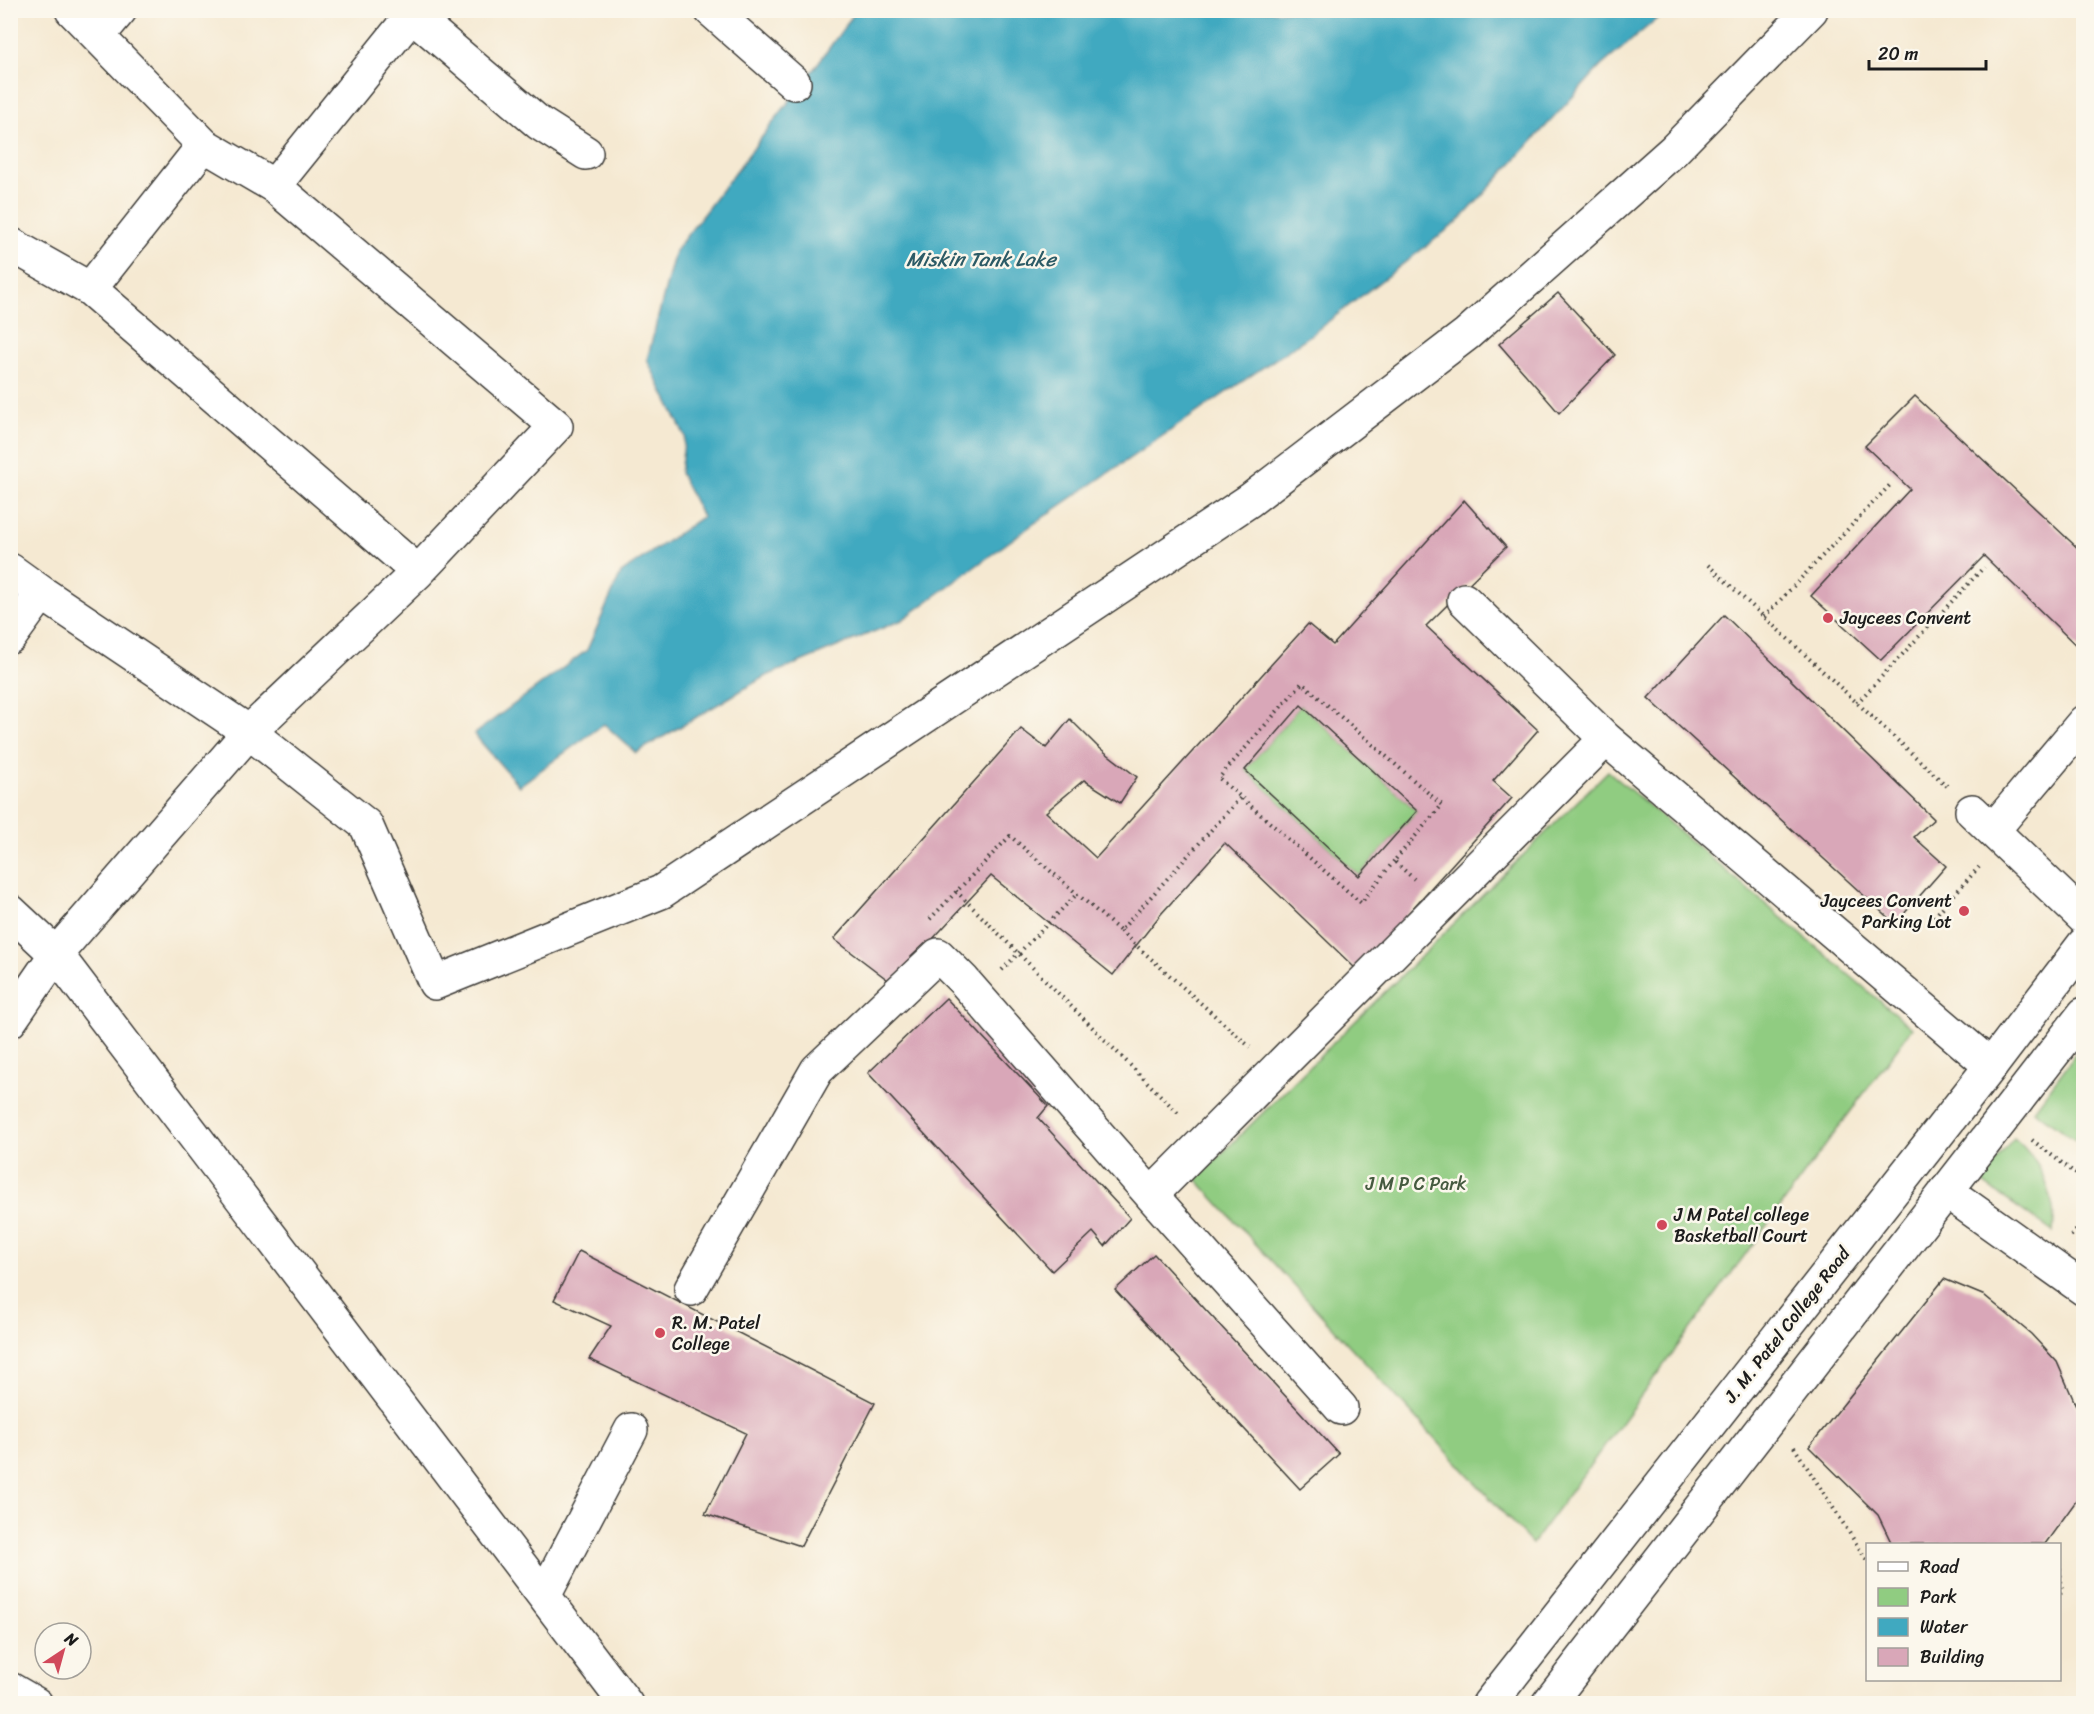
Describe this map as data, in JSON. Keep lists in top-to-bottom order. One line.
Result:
{"streets":{"street":["J. M. Patel College Road"]},"water":["Miskin Tank Lake"],"parks":["J M P C Park"],"places":["Jaycees Convent","Jaycees Convent Parking Lot","J M Patel college Basketball Court","R. M. Patel College"],"legend":["Road","Park","Water","Building"],"scale_bar":"20 m","north":"top right"}
